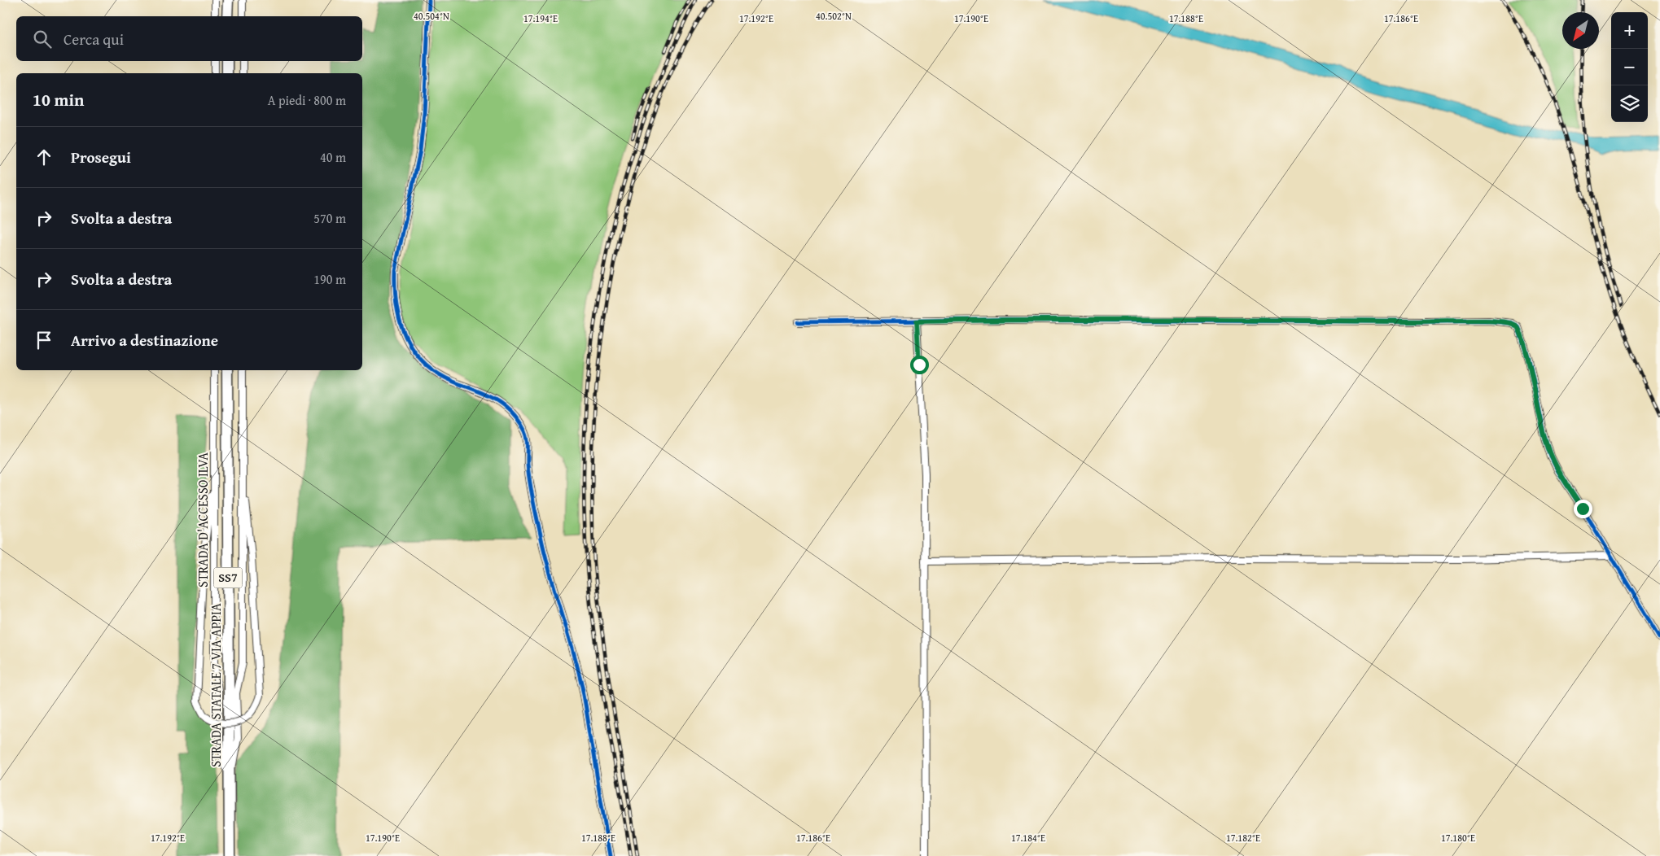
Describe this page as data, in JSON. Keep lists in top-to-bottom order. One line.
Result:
{"streets":{"main road":["SS7","STRADA STATALE 7 VIA APPIA"],"street":["STRADA D'ACCESSO ILVA"]},"crossings":[["STRADA D'ACCESSO ILVA","STRADA STATALE 7 VIA APPIA"]],"north":"bottom left","page":{"map_buttons":["+","−"],"search":"Cerca qui","heading":["10 min","A piedi · 800 m"],"list":[["Prosegui","40 m"],["Svolta a destra","570 m"],["Svolta a destra","190 m"],"Arrivo a destinazione"]},"coordinates":["40.502°N","40.504°N","17.194°E","17.192°E","17.190°E","17.188°E","17.186°E","17.184°E","17.182°E","17.180°E"]}
